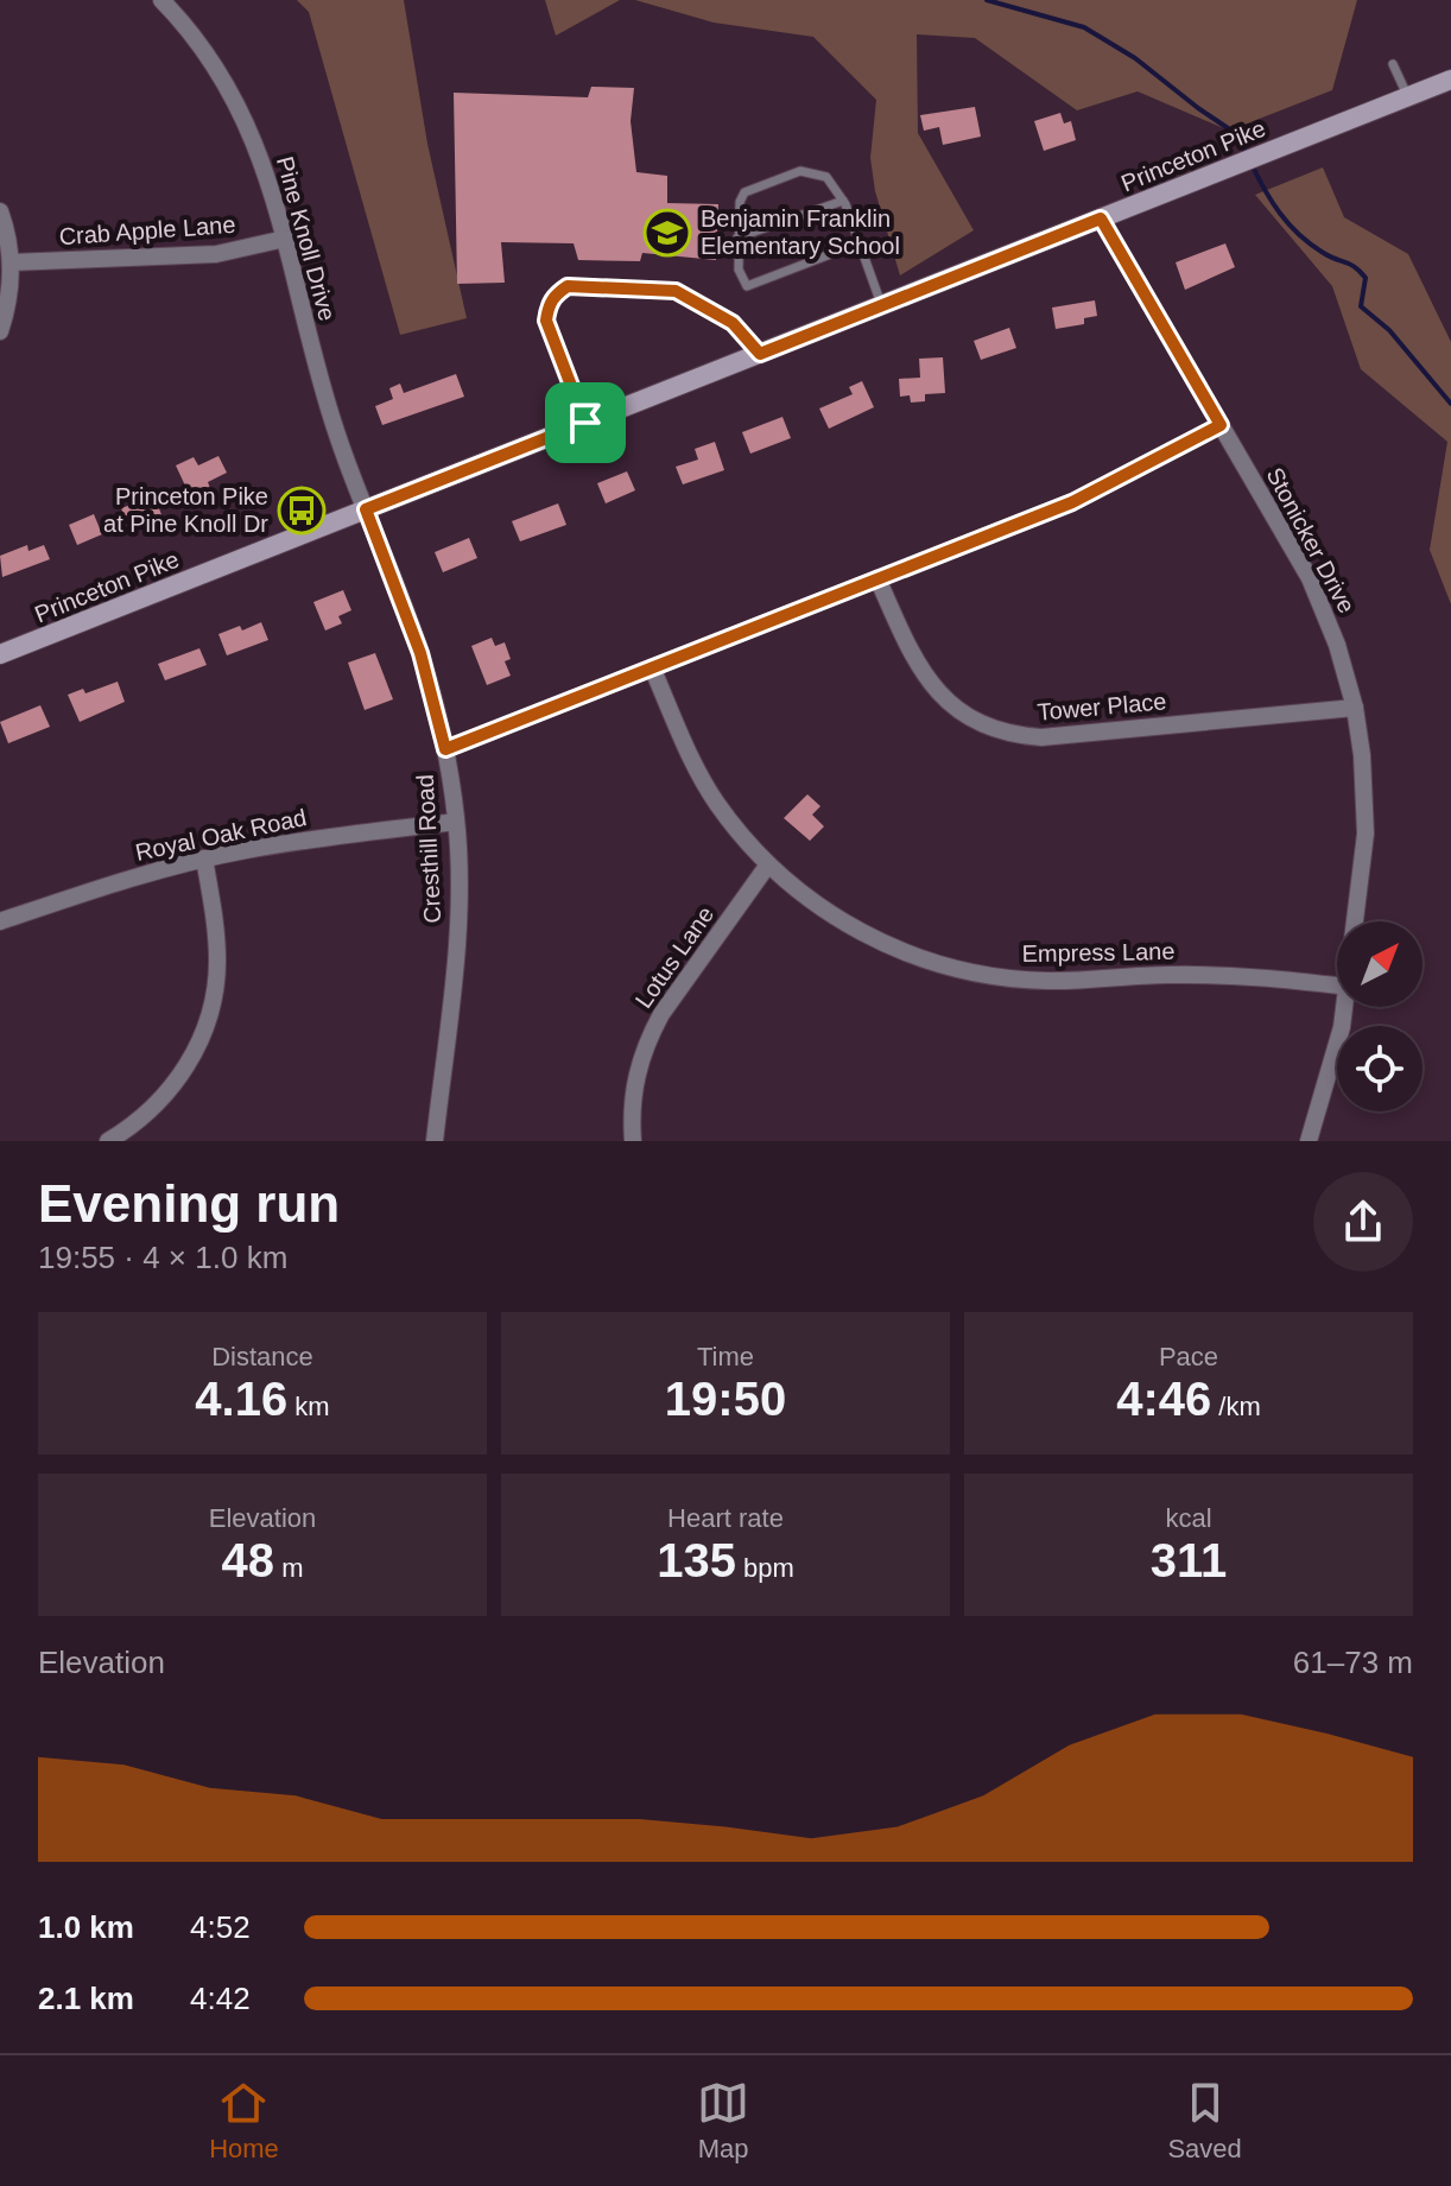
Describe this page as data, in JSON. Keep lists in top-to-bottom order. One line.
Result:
{"streets":{"main road":["Princeton Pike"],"street":["Crab Apple Lane","Pine Knoll Drive","Stonicker Drive","Tower Place","Royal Oak Road","Cresthill Road","Empress Lane","Lotus Lane"]},"crossings":[["Princeton Pike","Pine Knoll Drive"],["Princeton Pike","Stonicker Drive"],["Princeton Pike","Cresthill Road"],["Crab Apple Lane","Pine Knoll Drive"],["Pine Knoll Drive","Cresthill Road"],["Stonicker Drive","Tower Place"],["Royal Oak Road","Cresthill Road"],["Empress Lane","Lotus Lane"]],"places":{"school or university":["Benjamin Franklin Elementary School"],"bus stop":["Princeton Pike at Pine Knoll Dr"]},"north":"top right","page":{"heading":["Evening run","19:55 · 4 × 1.0 km"],"stats":[["Distance","4.16 km"],["Time","19:50"],["Pace","4:46 /km"],["Elevation","48 m"],["Heart rate","135 bpm"],["kcal","311"]],"chart":["Elevation","61–73 m"],"list":[{"name":"1.0 km","note":"4:52"},{"name":"2.1 km","note":"4:42"}],"tabs":["Home","Map","Saved"]}}
